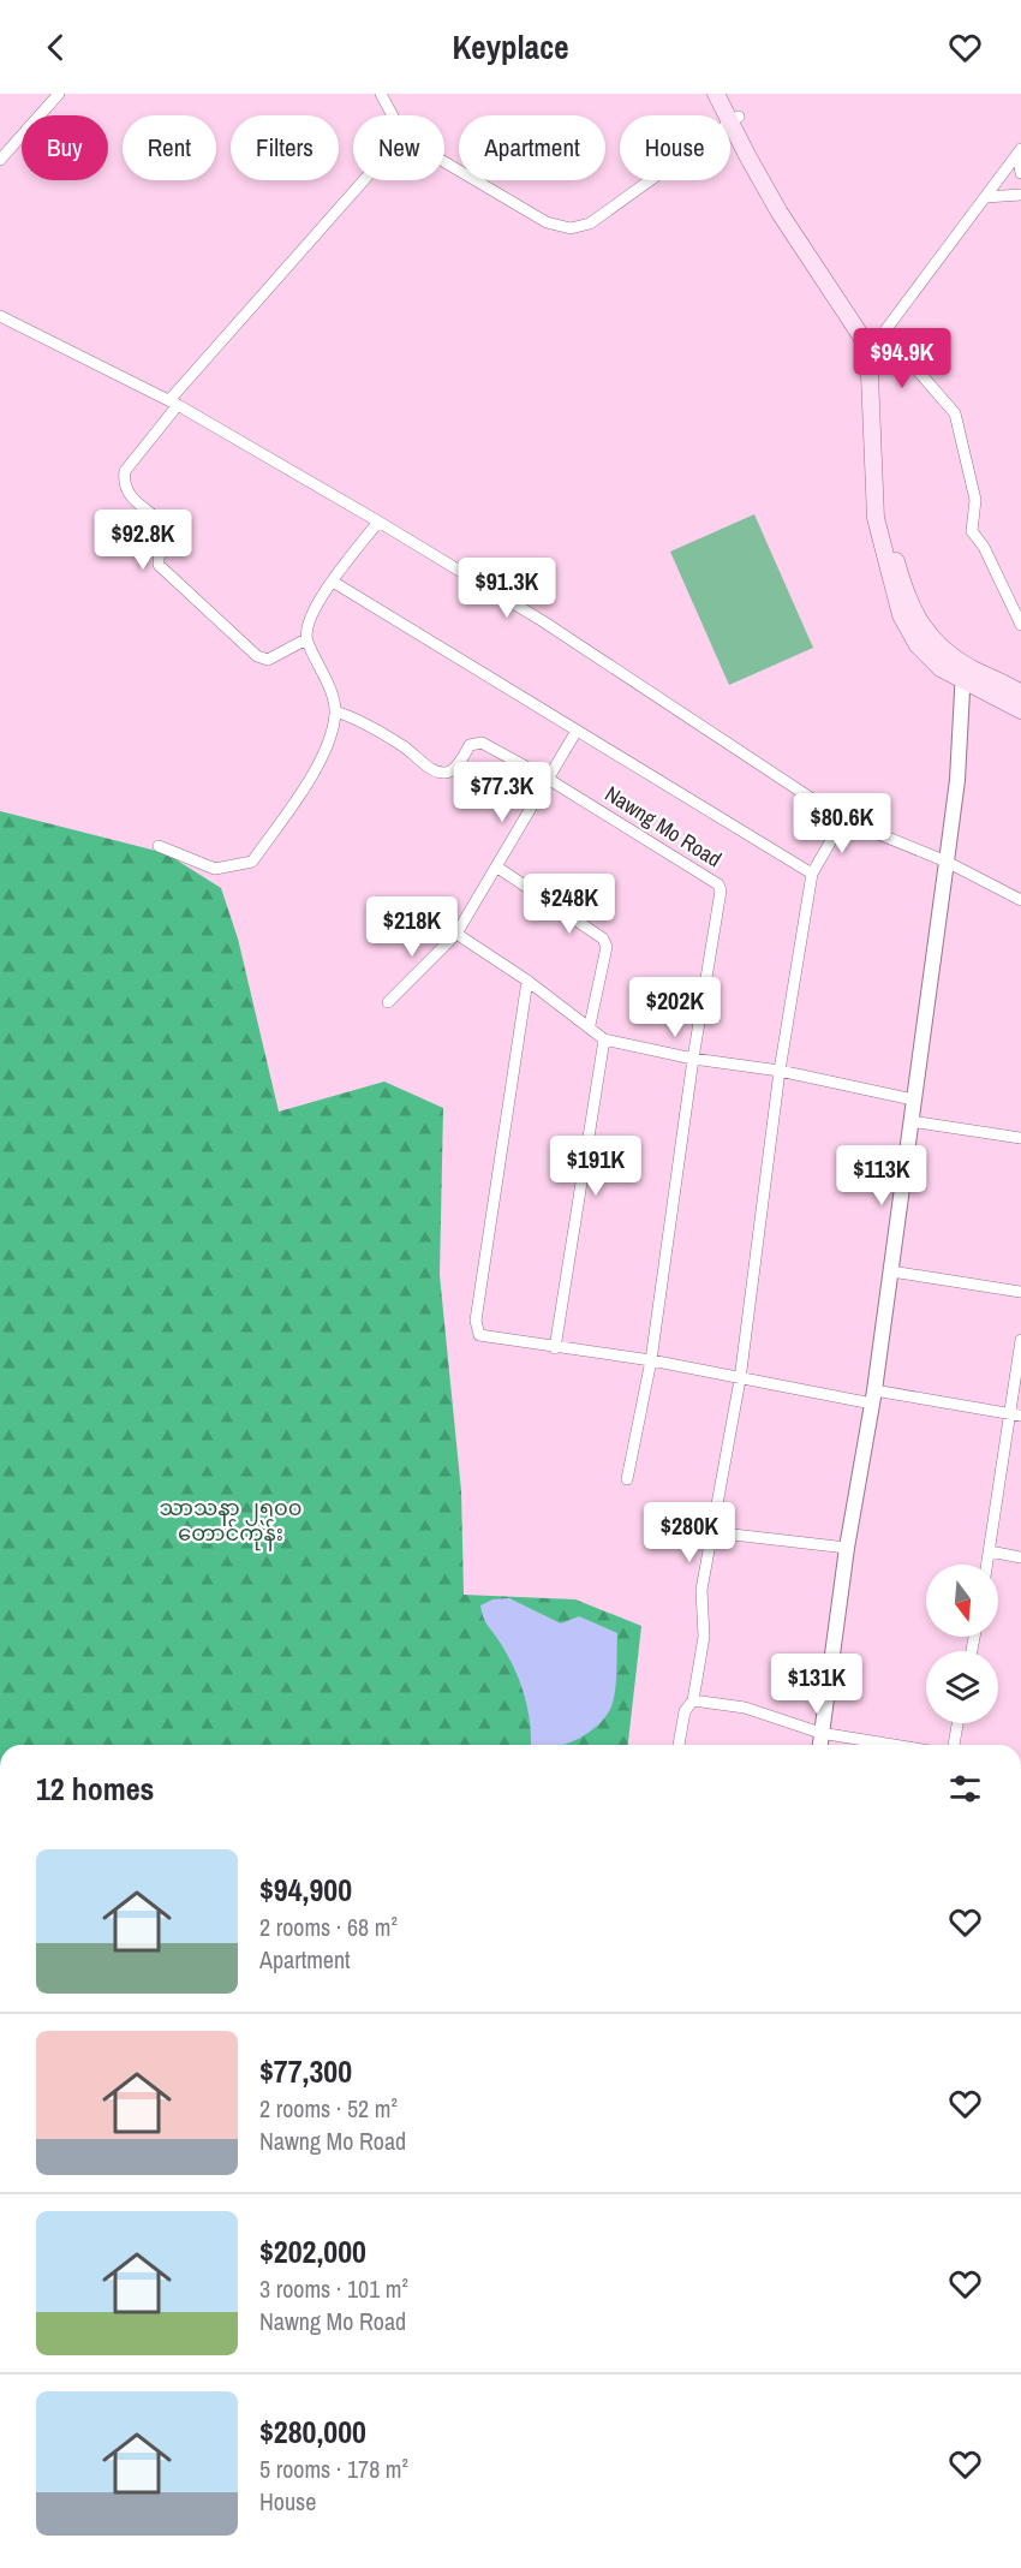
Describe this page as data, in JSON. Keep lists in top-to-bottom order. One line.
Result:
{"streets":{"street":["Nawng Mo Road"]},"parks":["သာသနာ ၂၅၀၀ တောင်ကုန်း"],"north":"bottom","page":{"header":"Keyplace","chip":["Buy","Rent","Filters","New","Apartment","House"],"price":["$94.9K","$92.8K","$91.3K","$77.3K","$80.6K","$248K","$218K","$202K","$191K","$113K","$280K","$131K"],"heading":"12 homes","list":[{"name":"$94,900","note":"2 rooms · 68 m² · Apartment"},{"name":"$77,300","note":"2 rooms · 52 m² · Nawng Mo Road"},{"name":"$202,000","note":"3 rooms · 101 m² · Nawng Mo Road"},{"name":"$280,000","note":"5 rooms · 178 m² · House"}]}}
